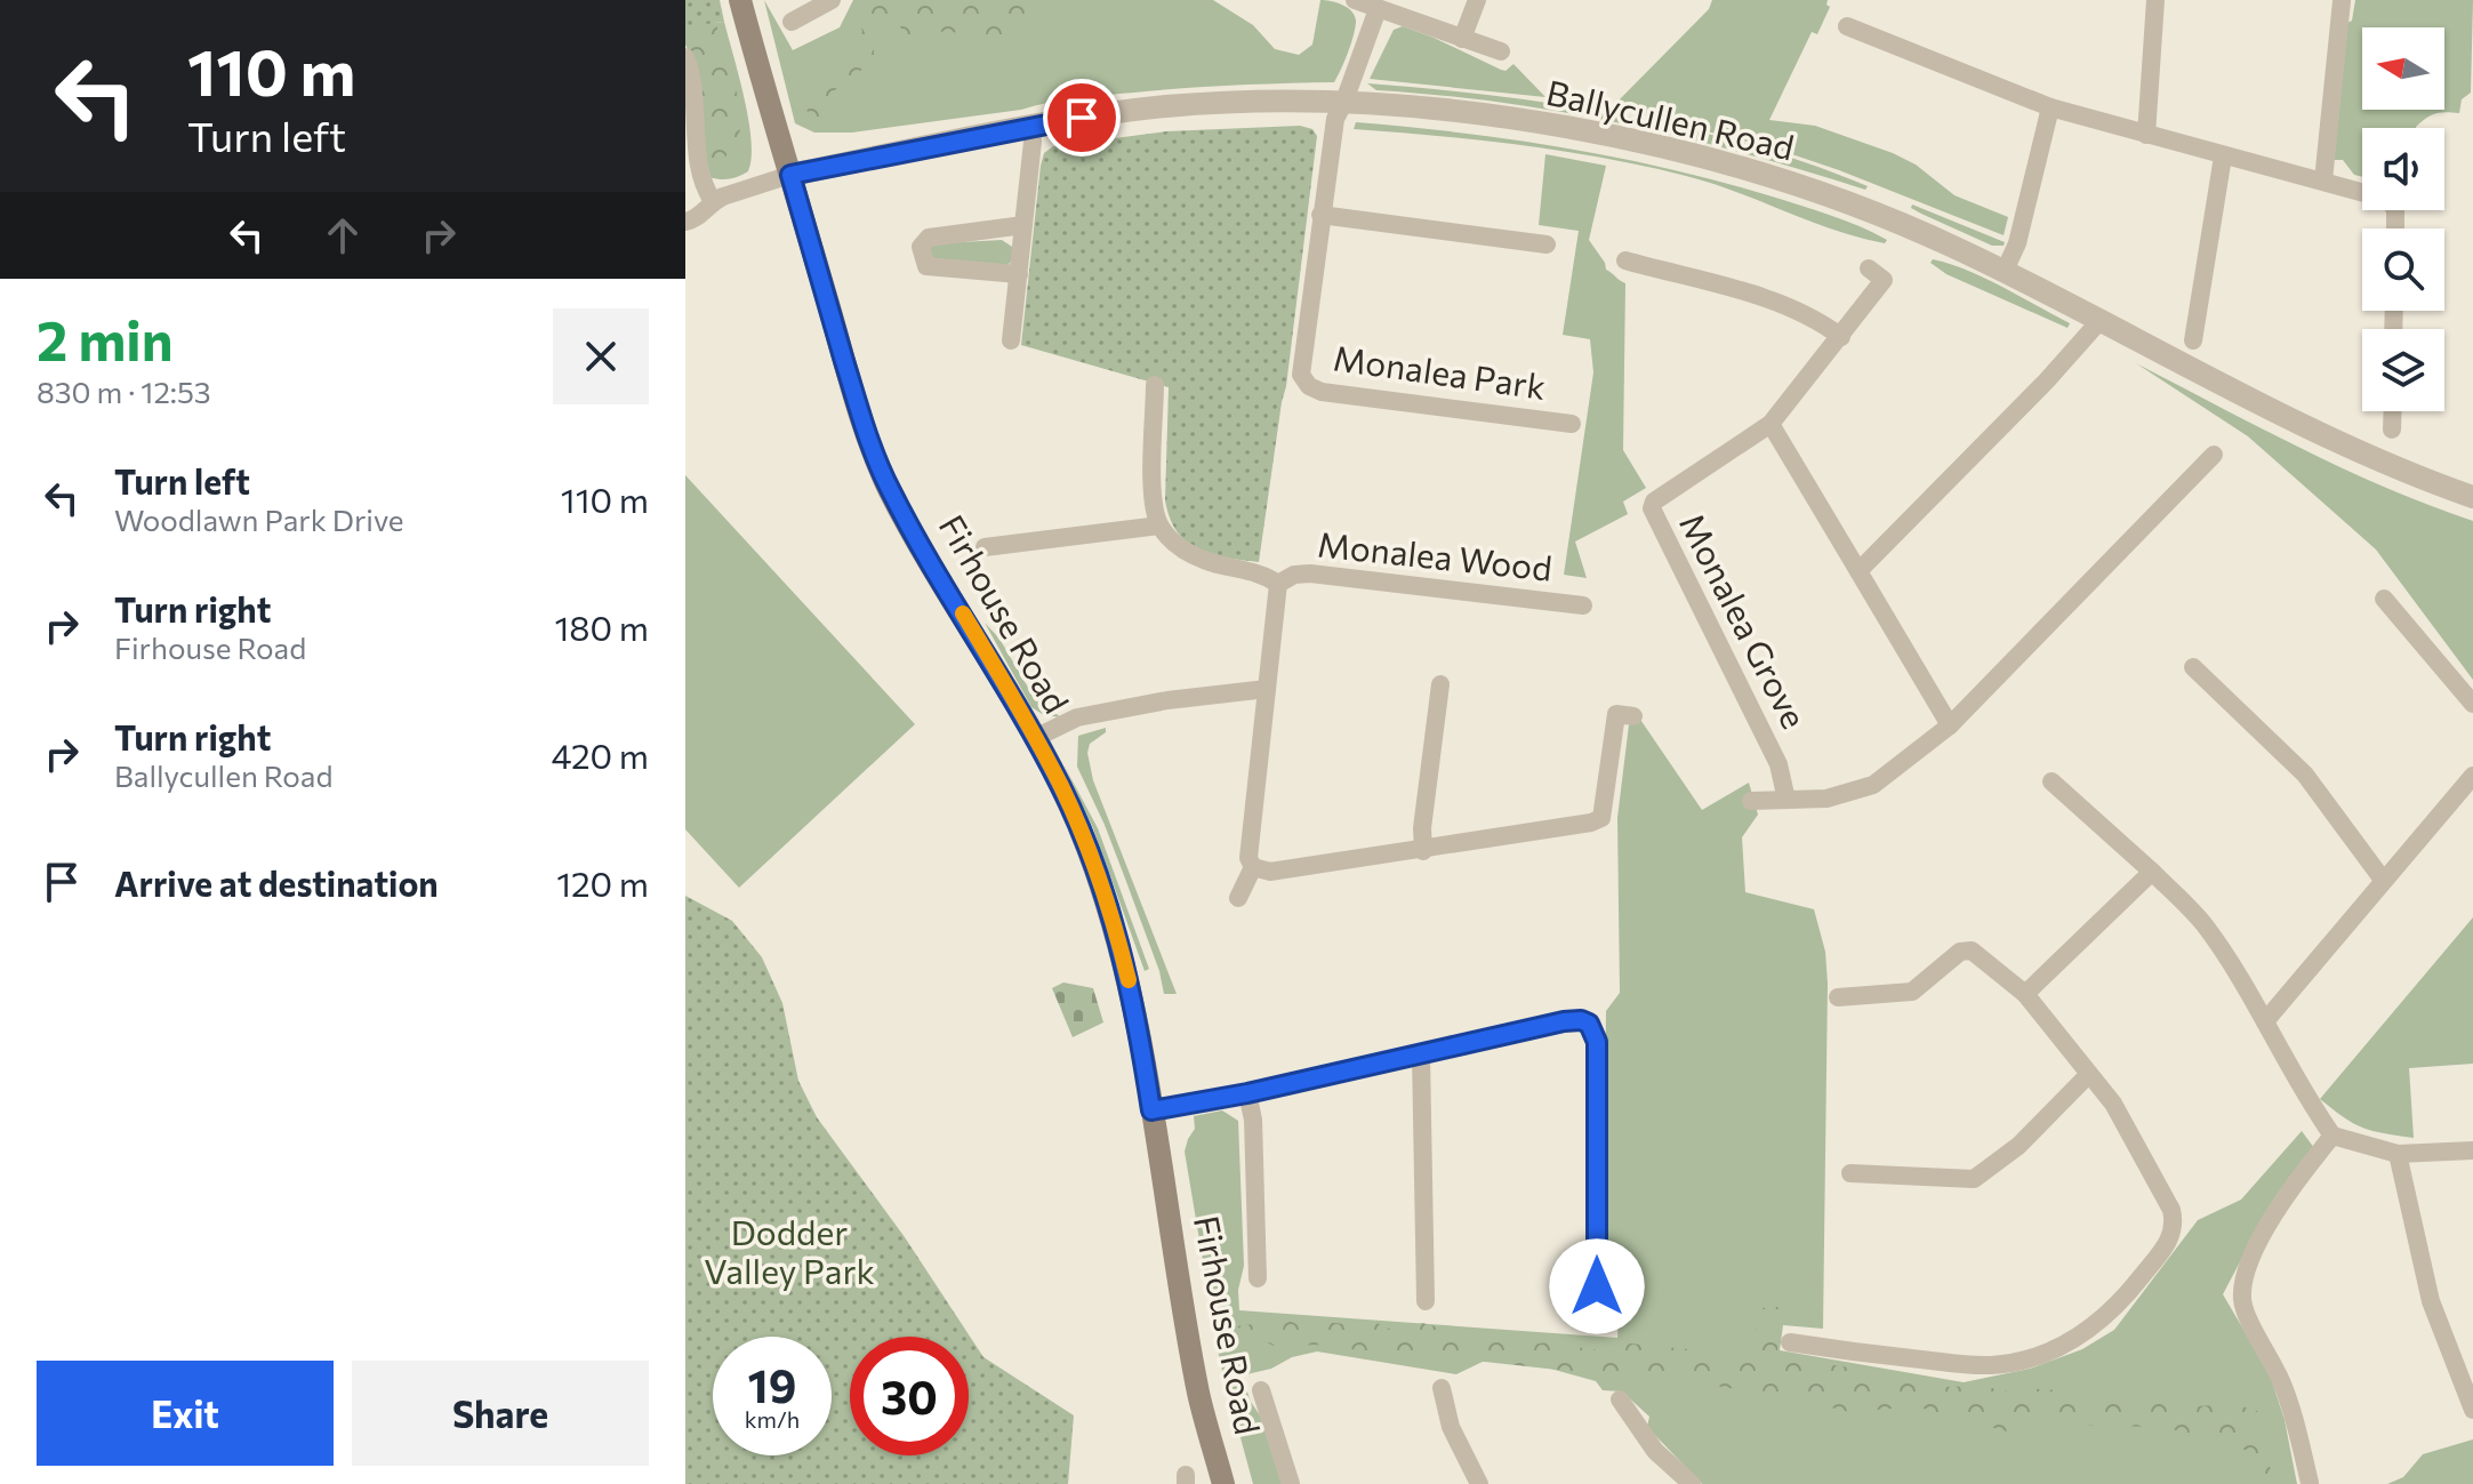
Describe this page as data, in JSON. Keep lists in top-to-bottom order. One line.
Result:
{"streets":{"main road":["Firhouse Road"],"street":["Ballycullen Road","Monalea Park","Monalea Wood","Monalea Grove"]},"crossings":[["Ballycullen Road","Monalea Park"],["Ballycullen Road","Firhouse Road"]],"parks":["Dodder Valley Park"],"north":"left","page":{"turn":["110 m","Turn left"],"heading":["2 min","830 m · 12:53"],"list":[{"name":"Turn left","note":"Woodlawn Park Drive","value":"110 m"},{"name":"Turn right","note":"Firhouse Road","value":"180 m"},{"name":"Turn right","note":"Ballycullen Road","value":"420 m"},{"name":"Arrive at destination","value":"120 m"}],"speed":"19 km/h","limit":"30","buttons":["Exit","Share"]}}
